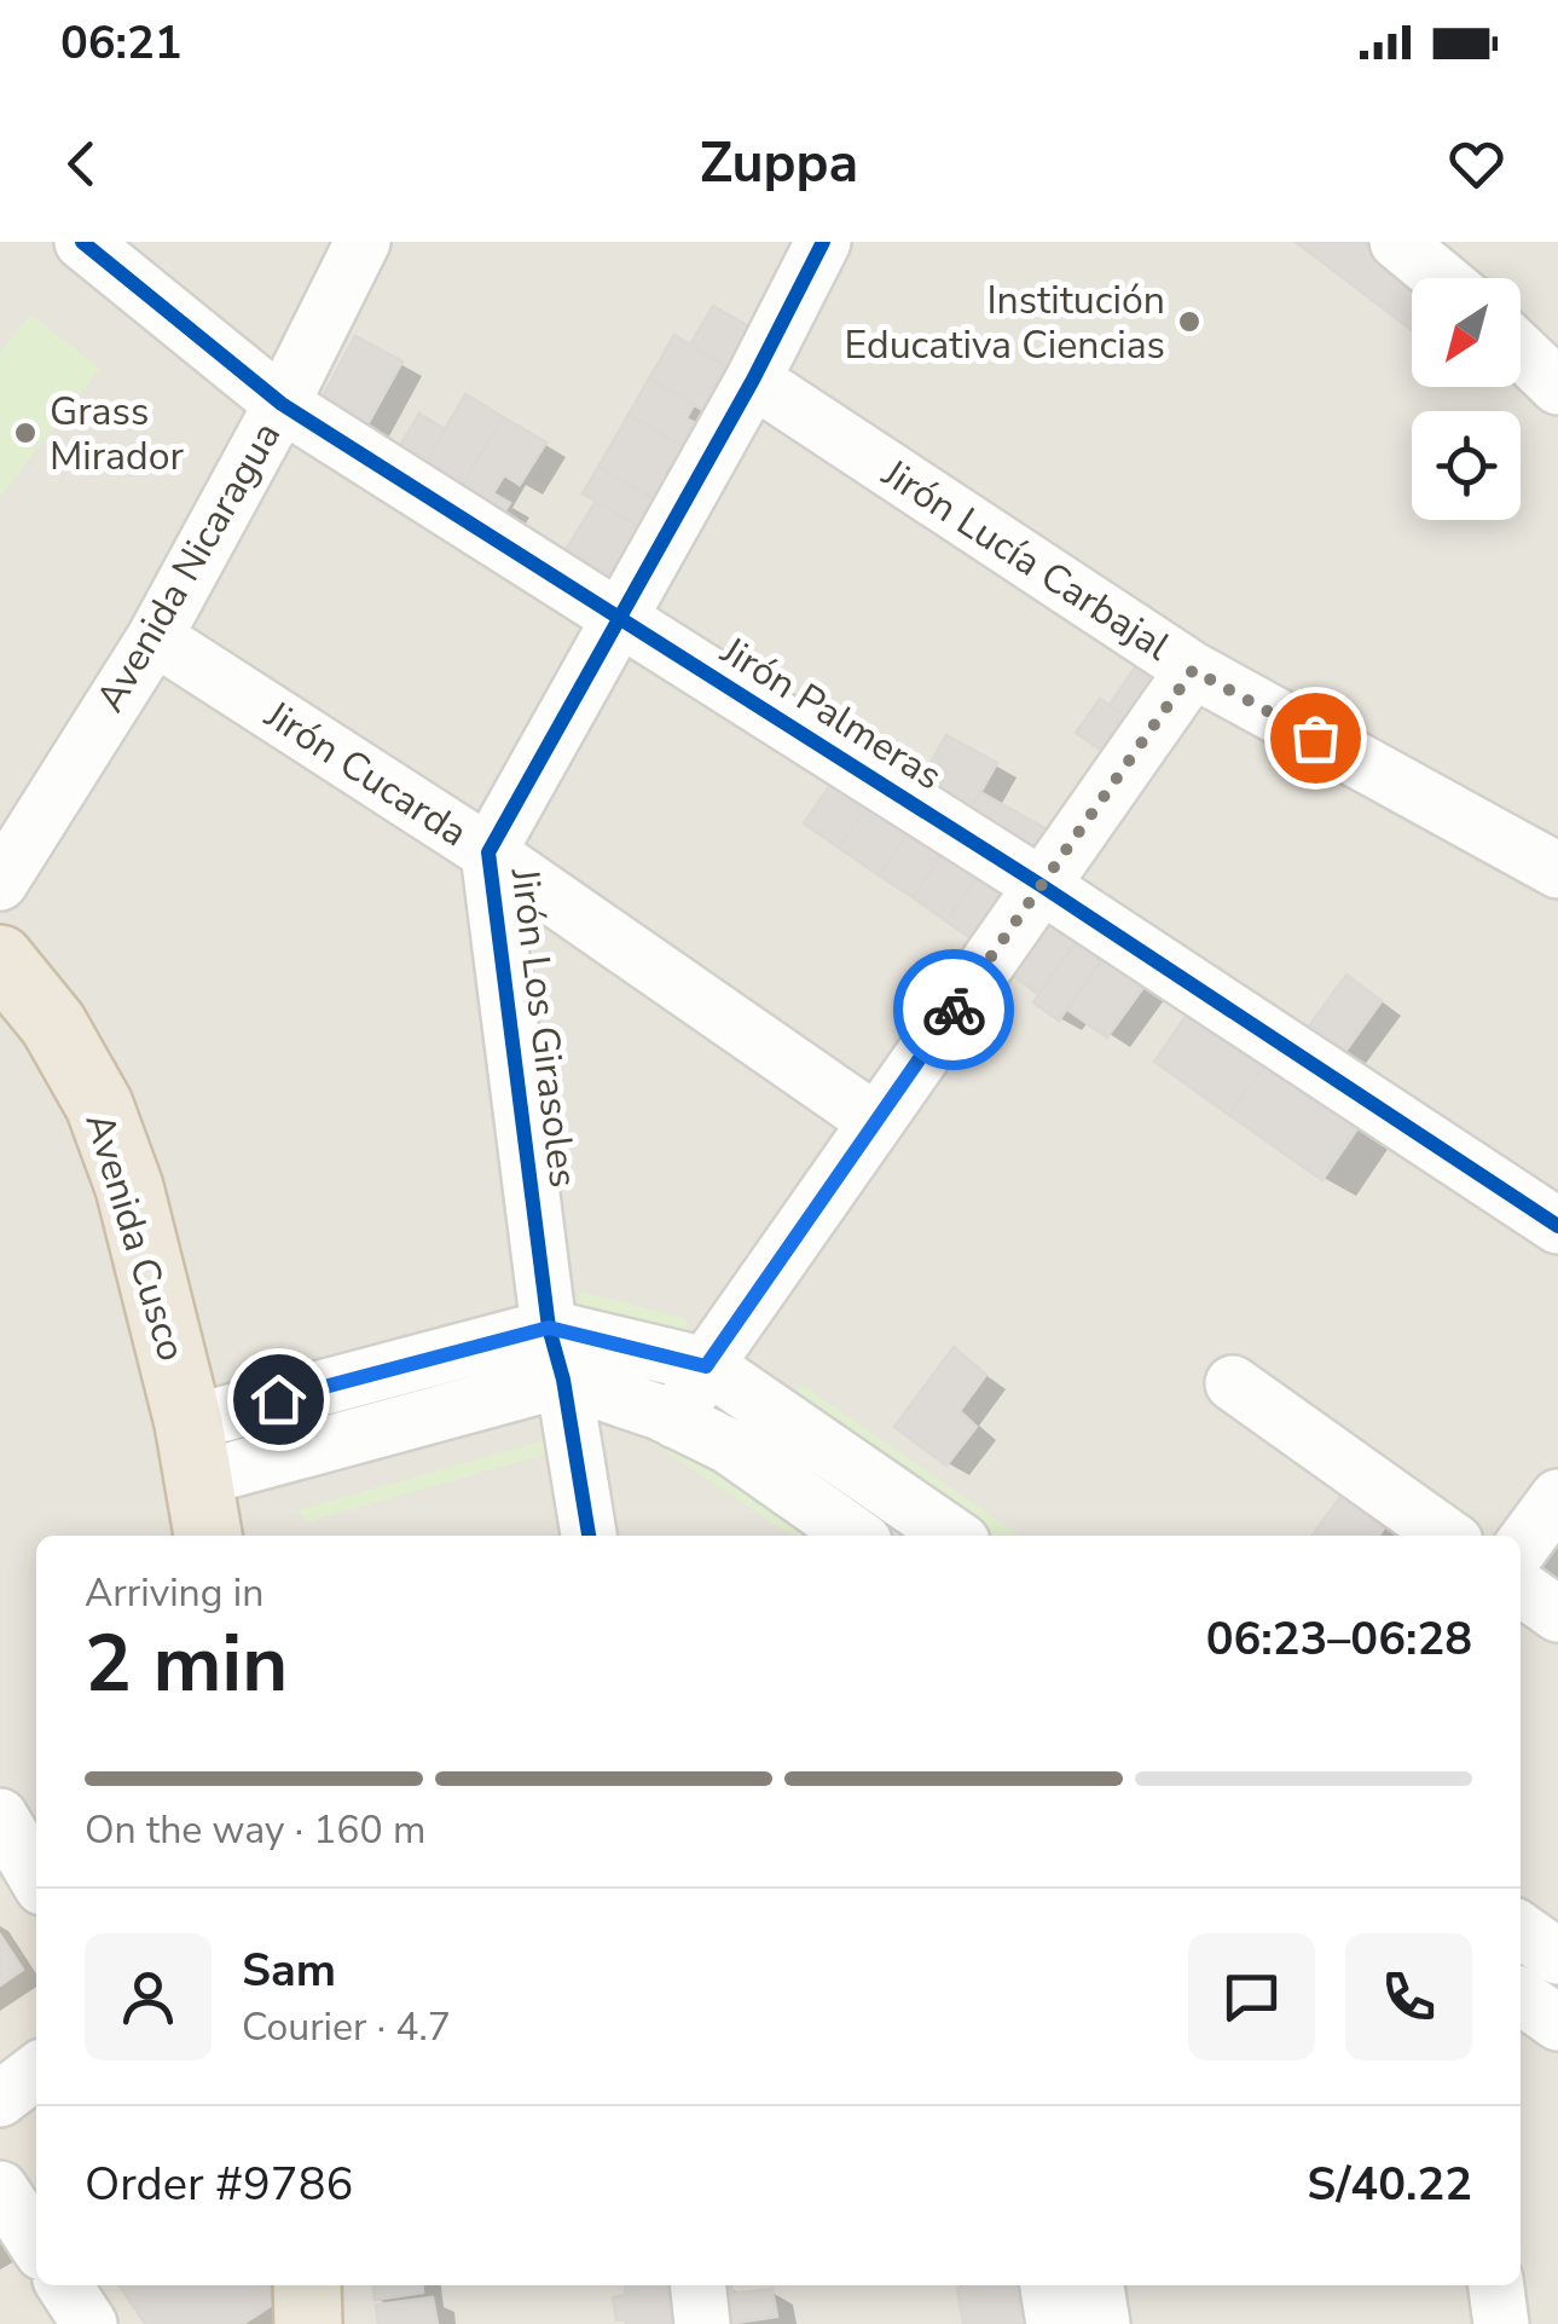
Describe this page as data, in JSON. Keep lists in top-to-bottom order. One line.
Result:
{"streets":{"highway":["Avenida Cusco"],"street":["Jirón Lucía Carbajal","Avenida Nicaragua","Jirón Palmeras","Jirón Cucarda","Jirón Los Girasoles"]},"crossings":[["Jirón Lucía Carbajal","Jirón Los Girasoles"],["Avenida Nicaragua","Jirón Palmeras"],["Avenida Nicaragua","Jirón Cucarda"],["Jirón Palmeras","Jirón Los Girasoles"],["Jirón Cucarda","Jirón Los Girasoles"]],"places":["Institución Educativa Ciencias","Grass Mirador"],"north":"bottom left","page":{"status":"06:21","header":"Zuppa","heading":["2 min","Arriving in","06:23–06:28"],"panel":["Sam","Courier · 4.7","Order #9786","S/40.22"],"bar":"On the way · 160 m"}}
